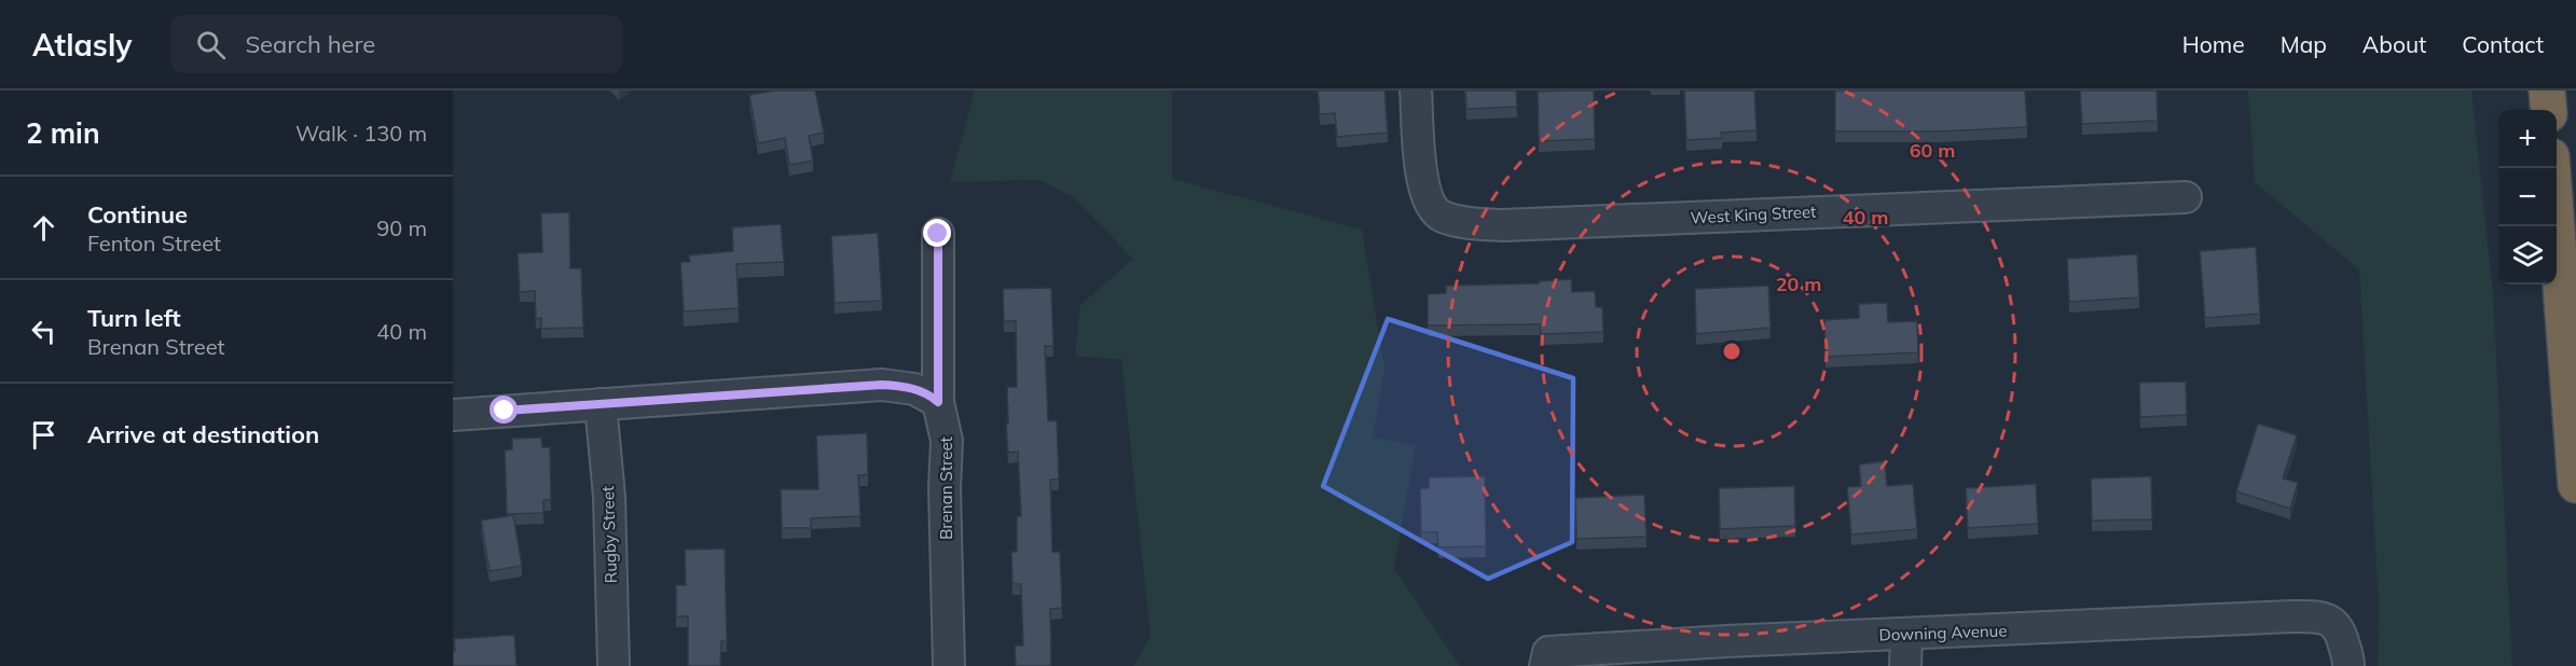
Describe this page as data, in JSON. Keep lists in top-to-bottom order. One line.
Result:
{"streets":{"street":["West King Street","Brenan Street","Rugby Street","Downing Avenue"]},"page":{"header":"Atlasly","search":"Search here","nav":["Home","Map","About","Contact"],"heading":["2 min","Walk · 130 m"],"map_buttons":["+","−"],"list":[["Continue","Fenton Street","90 m"],["Turn left","Brenan Street","40 m"],"Arrive at destination"]},"rings":["60 m","40 m","20 m"]}
